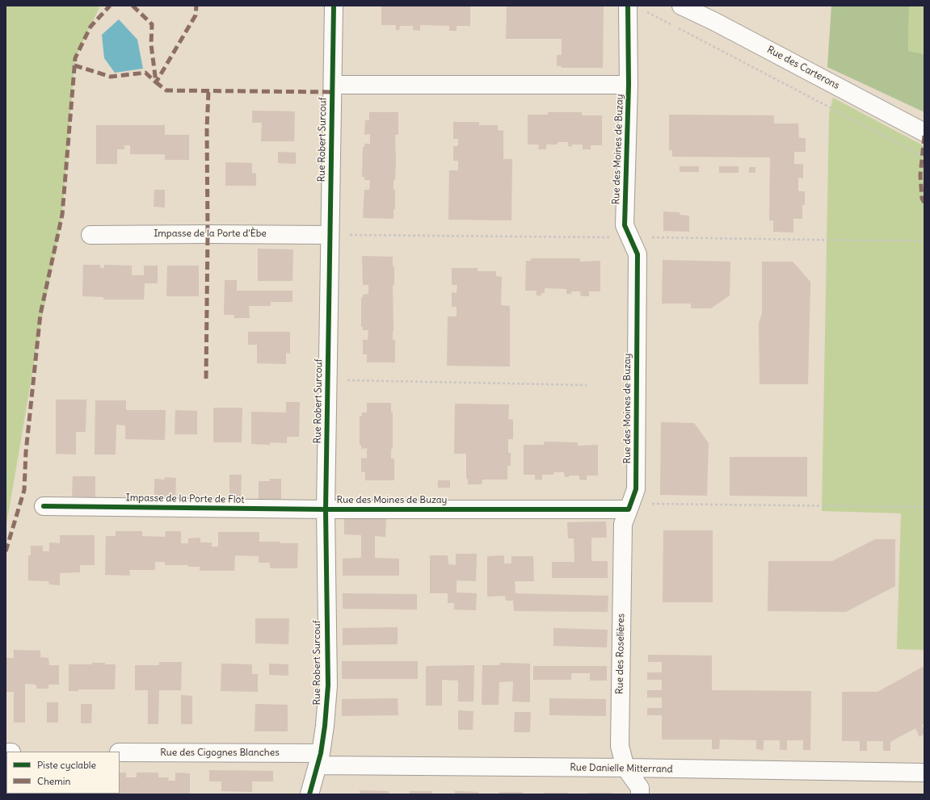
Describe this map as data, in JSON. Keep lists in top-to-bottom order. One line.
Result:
{"streets":{"street":["Rue des Carterons","Rue Robert Surcouf","Rue des Moines de Buzay","Impasse de la Porte d'Èbe","Impasse de la Porte de Flot","Rue des Roselières","Rue des Cigognes Blanches","Rue Danielle Mitterrand"]},"crossings":[["Rue Robert Surcouf","Rue des Moines de Buzay"],["Rue Robert Surcouf","Impasse de la Porte d'Èbe"],["Rue Robert Surcouf","Impasse de la Porte de Flot"],["Rue Robert Surcouf","Rue des Cigognes Blanches"],["Rue Robert Surcouf","Rue Danielle Mitterrand"],["Rue des Moines de Buzay","Impasse de la Porte de Flot"],["Rue des Moines de Buzay","Rue des Roselières"],["Rue des Roselières","Rue Danielle Mitterrand"],["Rue des Cigognes Blanches","Rue Danielle Mitterrand"]],"legend":["Piste cyclable","Chemin"]}
